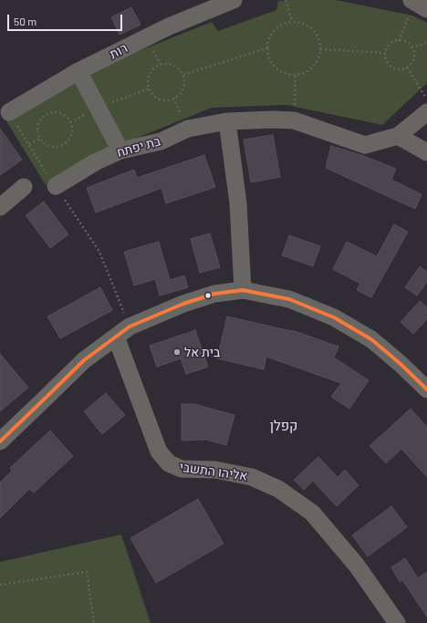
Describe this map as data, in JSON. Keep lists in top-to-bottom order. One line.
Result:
{"streets":{"street":["רות","בת יפתח","אליהו התשבי"]},"districts":["קפלן"],"places":["בית אל"],"scale_bar":"50 m"}
